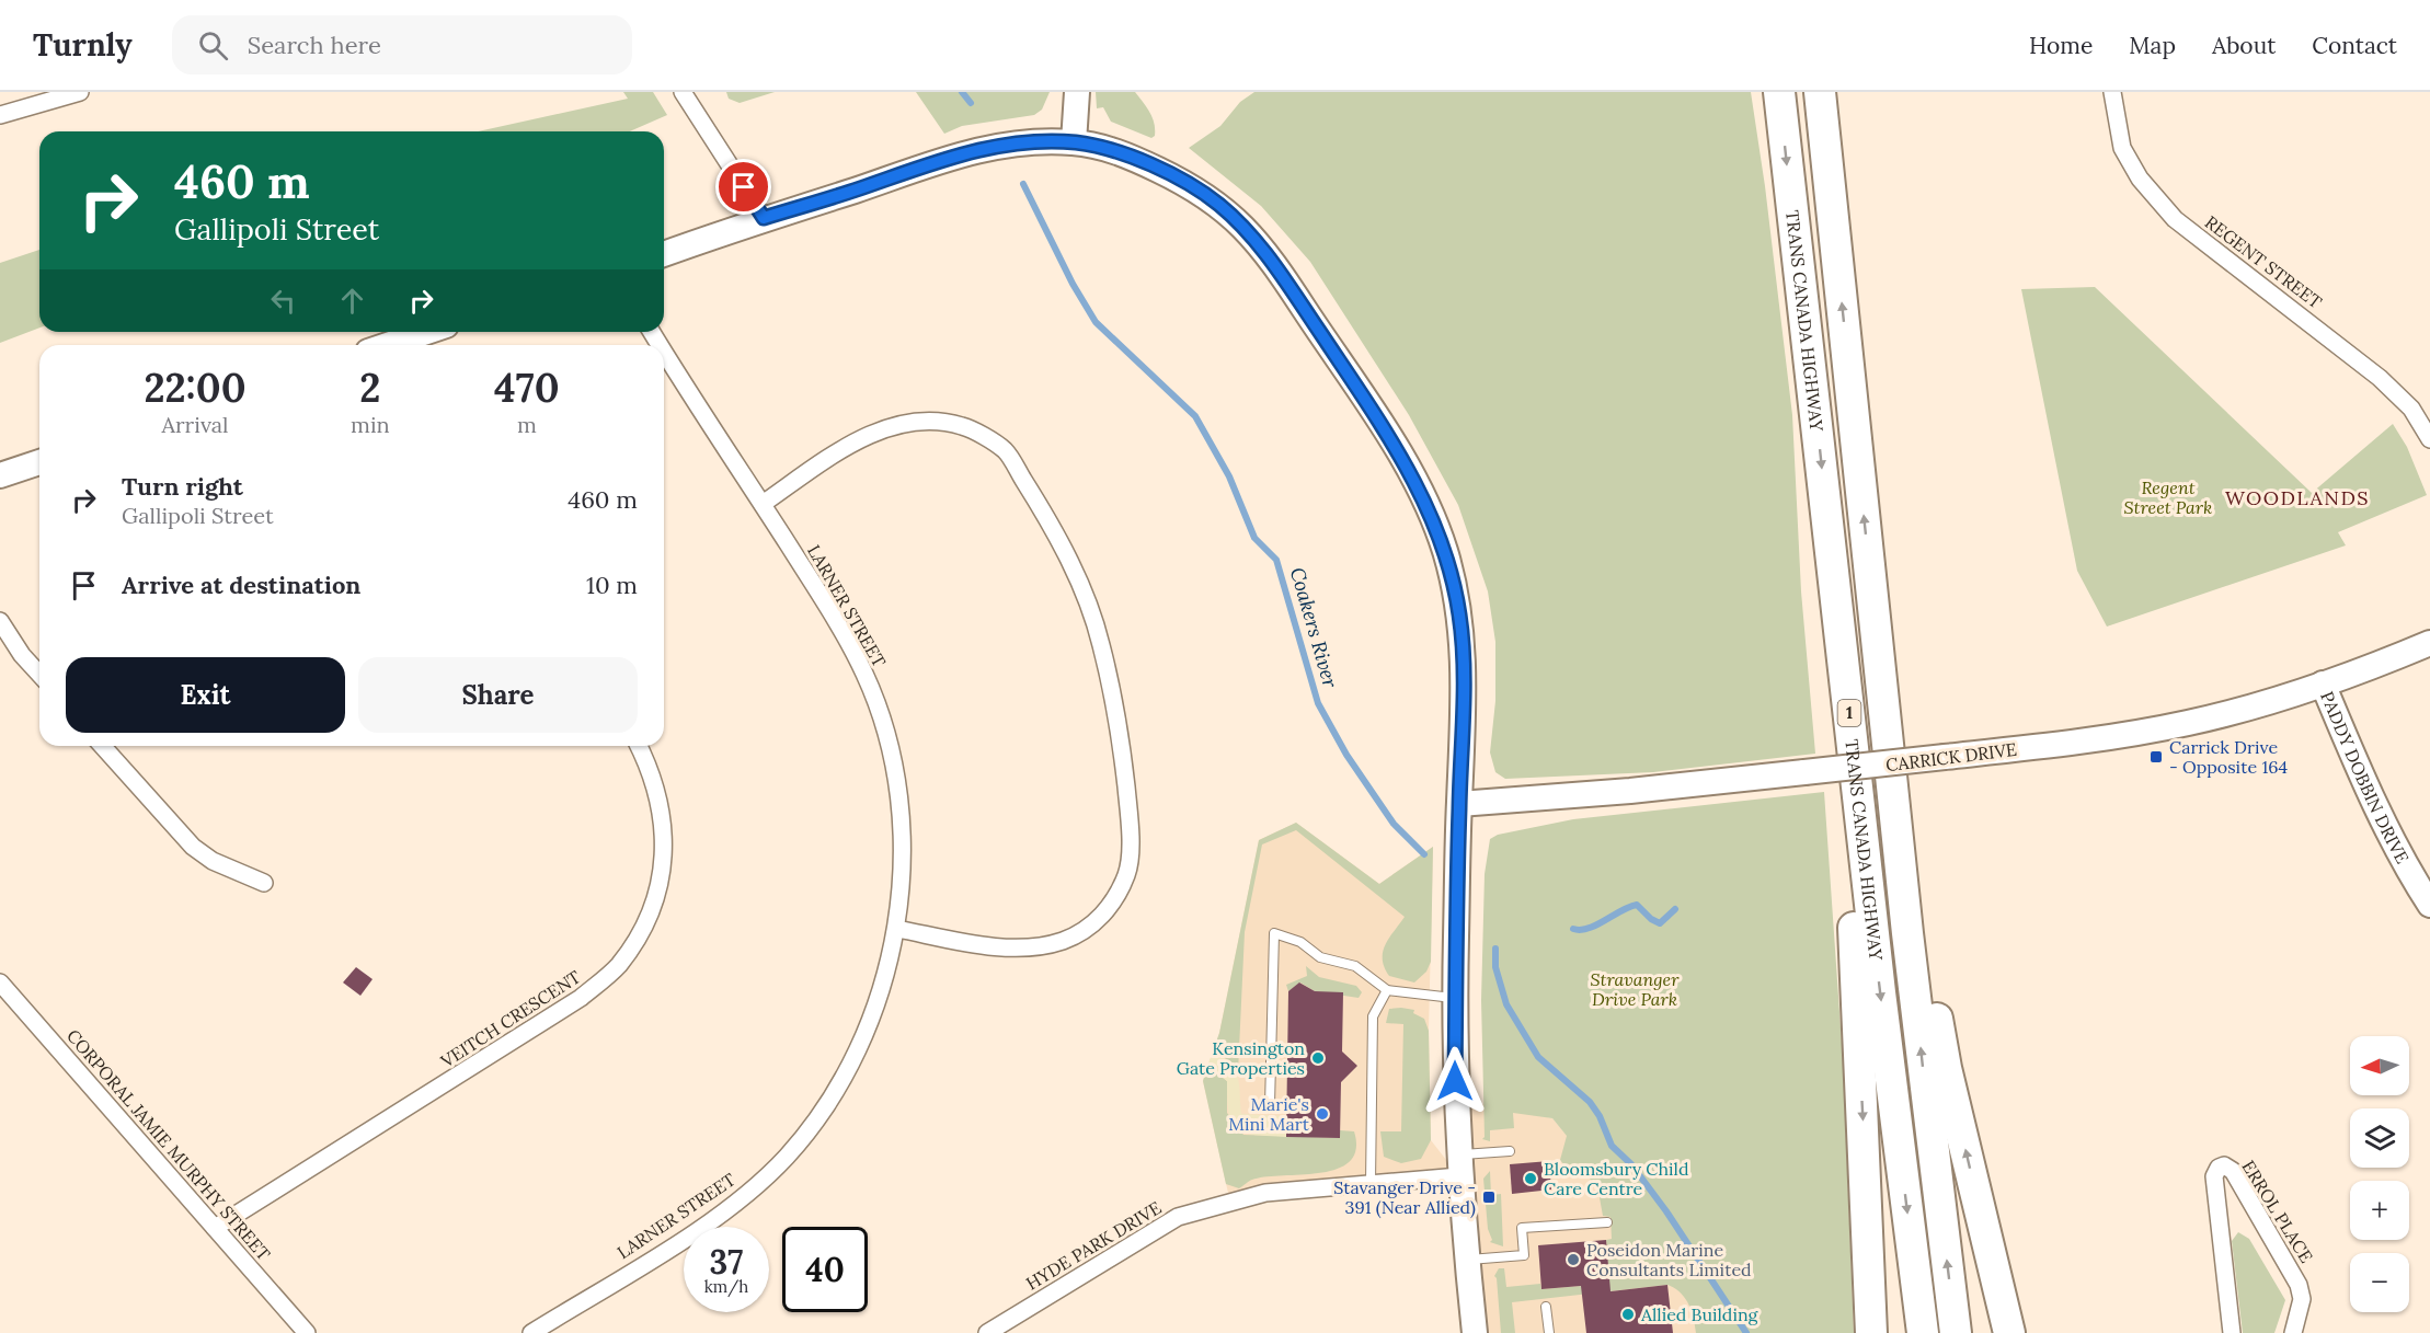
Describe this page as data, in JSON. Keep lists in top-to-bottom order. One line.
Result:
{"streets":{"highway":["TRANS CANADA HIGHWAY","1"],"street":["REGENT STREET","LARNER STREET","CARRICK DRIVE","PADDY DOBBIN DRIVE","VEITCH CRESCENT","CORPORAL JAMIE MURPHY STREET","ERROL PLACE","HYDE PARK DRIVE"]},"crossings":[["CARRICK DRIVE","PADDY DOBBIN DRIVE"],["VEITCH CRESCENT","CORPORAL JAMIE MURPHY STREET"]],"districts":["WOODLANDS"],"water":["Coakers River"],"parks":["Regent Street Park","Stravanger Drive Park"],"places":{"transit":["Carrick Drive - Opposite 164","Stavanger Drive - 391 (Near Allied)"],"other":["Kensington Gate Properties","Marie's Mini Mart","Bloomsbury Child Care Centre","Poseidon Marine Consultants Limited","Allied Building"]},"north":"left","page":{"header":"Turnly","search":"Search here","nav":["Home","Map","About","Contact"],"turn":["460 m","Gallipoli Street"],"eta":["22:00","Arrival","2","min","470","m"],"list":[{"name":"Turn right","note":"Gallipoli Street","value":"460 m"},{"name":"Arrive at destination","value":"10 m"}],"buttons":["Exit","Share"],"map_buttons":["+","−"],"speed":"37 km/h","limit":"40"}}
